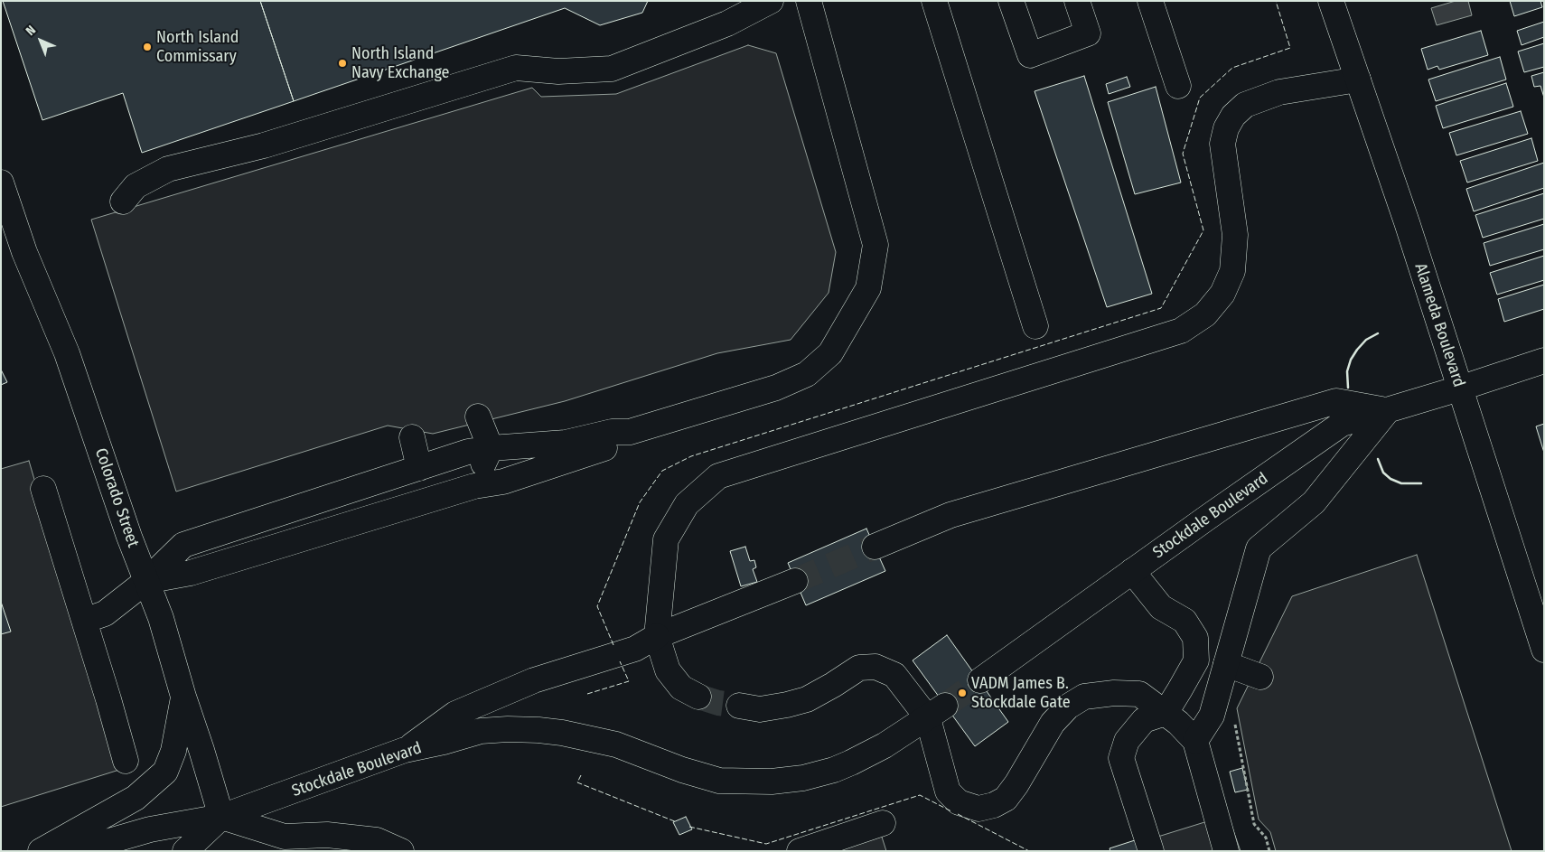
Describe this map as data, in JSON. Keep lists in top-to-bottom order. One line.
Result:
{"streets":{"main road":["Alameda Boulevard","Colorado Street","Stockdale Boulevard"]},"crossings":[["Alameda Boulevard","Stockdale Boulevard"],["Colorado Street","Stockdale Boulevard"]],"places":["North Island Commissary","North Island Navy Exchange","VADM James B. Stockdale Gate"],"north":"top left"}
